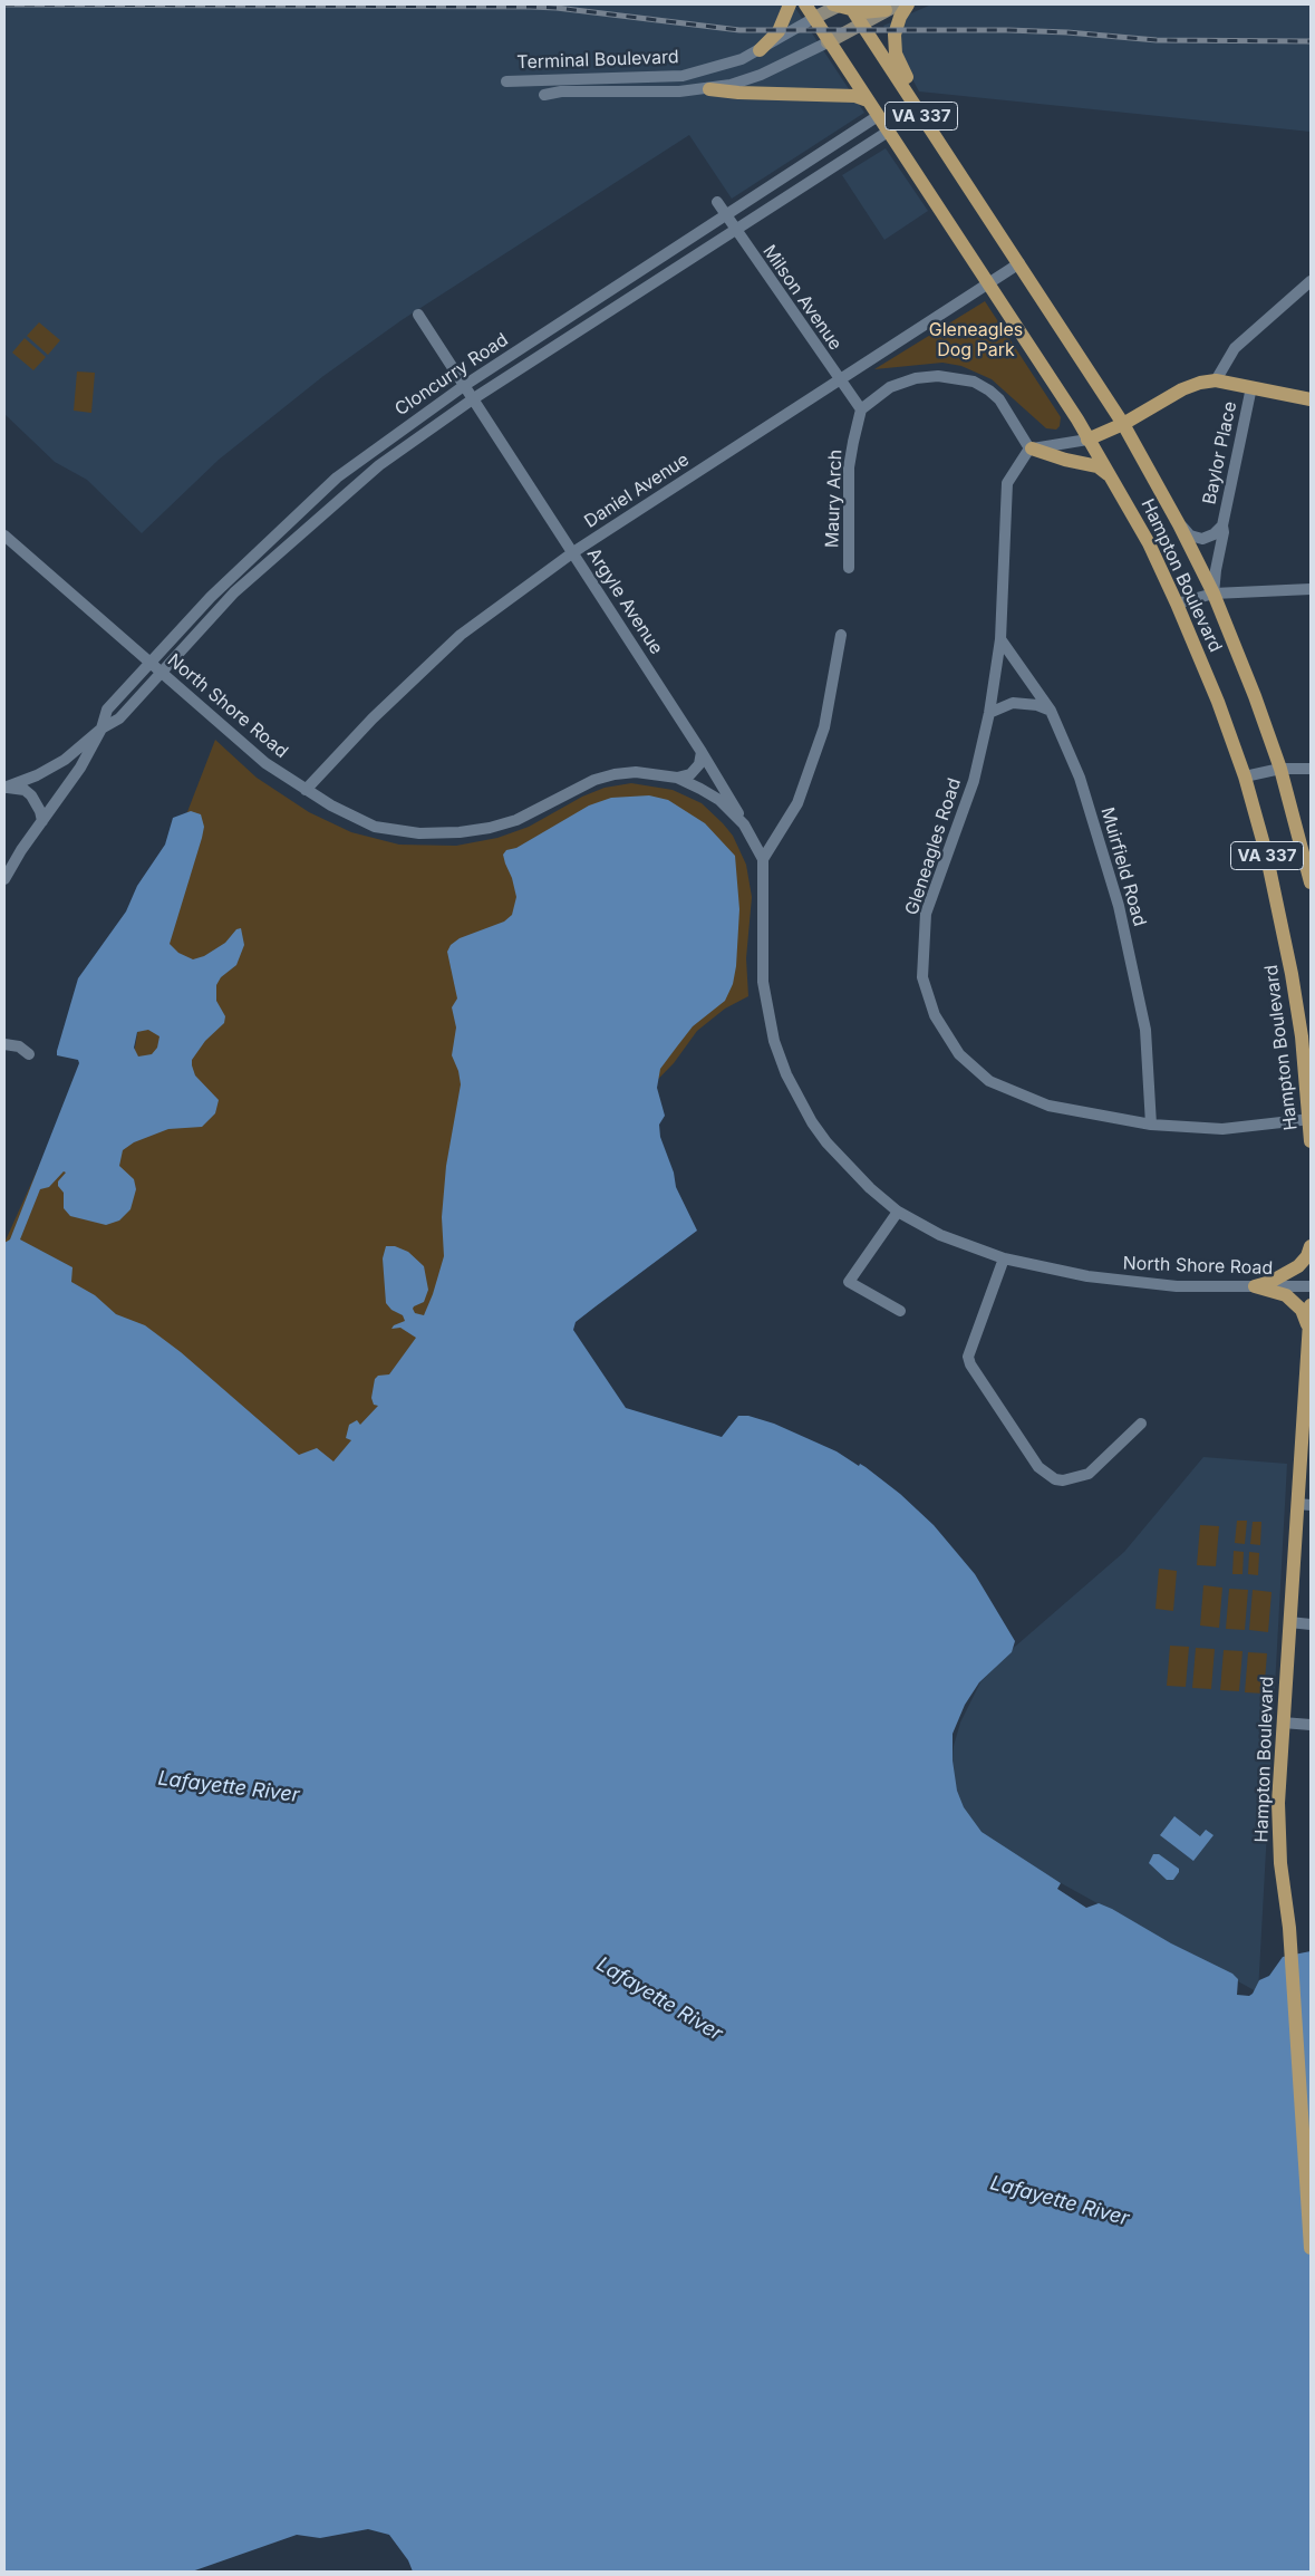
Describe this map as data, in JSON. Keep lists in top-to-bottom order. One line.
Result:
{"streets":{"main road":["Terminal Boulevard","VA 337","Hampton Boulevard"],"street":["Milson Avenue","Cloncurry Road","Baylor Place","Daniel Avenue","Maury Arch","Argyle Avenue","North Shore Road","Gleneagles Road","Muirfield Road"]},"crossings":[["Terminal Boulevard","Hampton Boulevard"],["Milson Avenue","Cloncurry Road"],["Milson Avenue","Daniel Avenue"],["Milson Avenue","Maury Arch"],["Cloncurry Road","Hampton Boulevard"],["Cloncurry Road","Argyle Avenue"],["Cloncurry Road","North Shore Road"],["Baylor Place","Hampton Boulevard"],["Daniel Avenue","Hampton Boulevard"],["Daniel Avenue","Argyle Avenue"],["Daniel Avenue","North Shore Road"],["Hampton Boulevard","Gleneagles Road"],["Argyle Avenue","North Shore Road"],["Gleneagles Road","Muirfield Road"]],"water":["Lafayette River"],"parks":["Gleneagles Dog Park"]}
